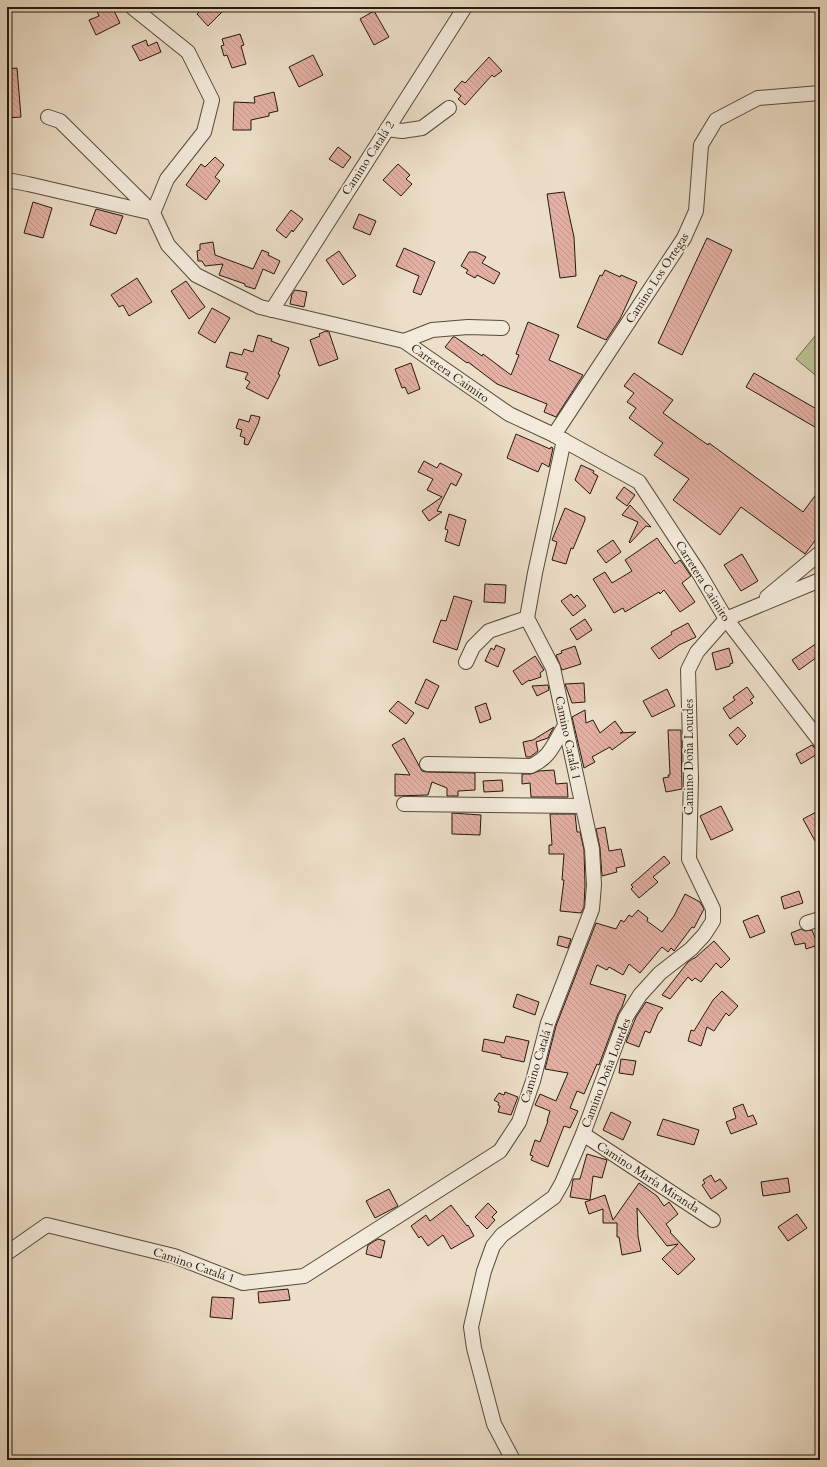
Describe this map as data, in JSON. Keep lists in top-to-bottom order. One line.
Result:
{"streets":{"street":["Camino Catalá 2","Camino Los Ortegas","Carretera Caimito","Camino Catalá 1","Camino Doña Lourdes","Camino María Miranda"]},"crossings":[["Camino Catalá 2","Carretera Caimito"],["Camino Los Ortegas","Carretera Caimito"],["Carretera Caimito","Camino Doña Lourdes"],["Camino Doña Lourdes","Camino María Miranda"]]}
